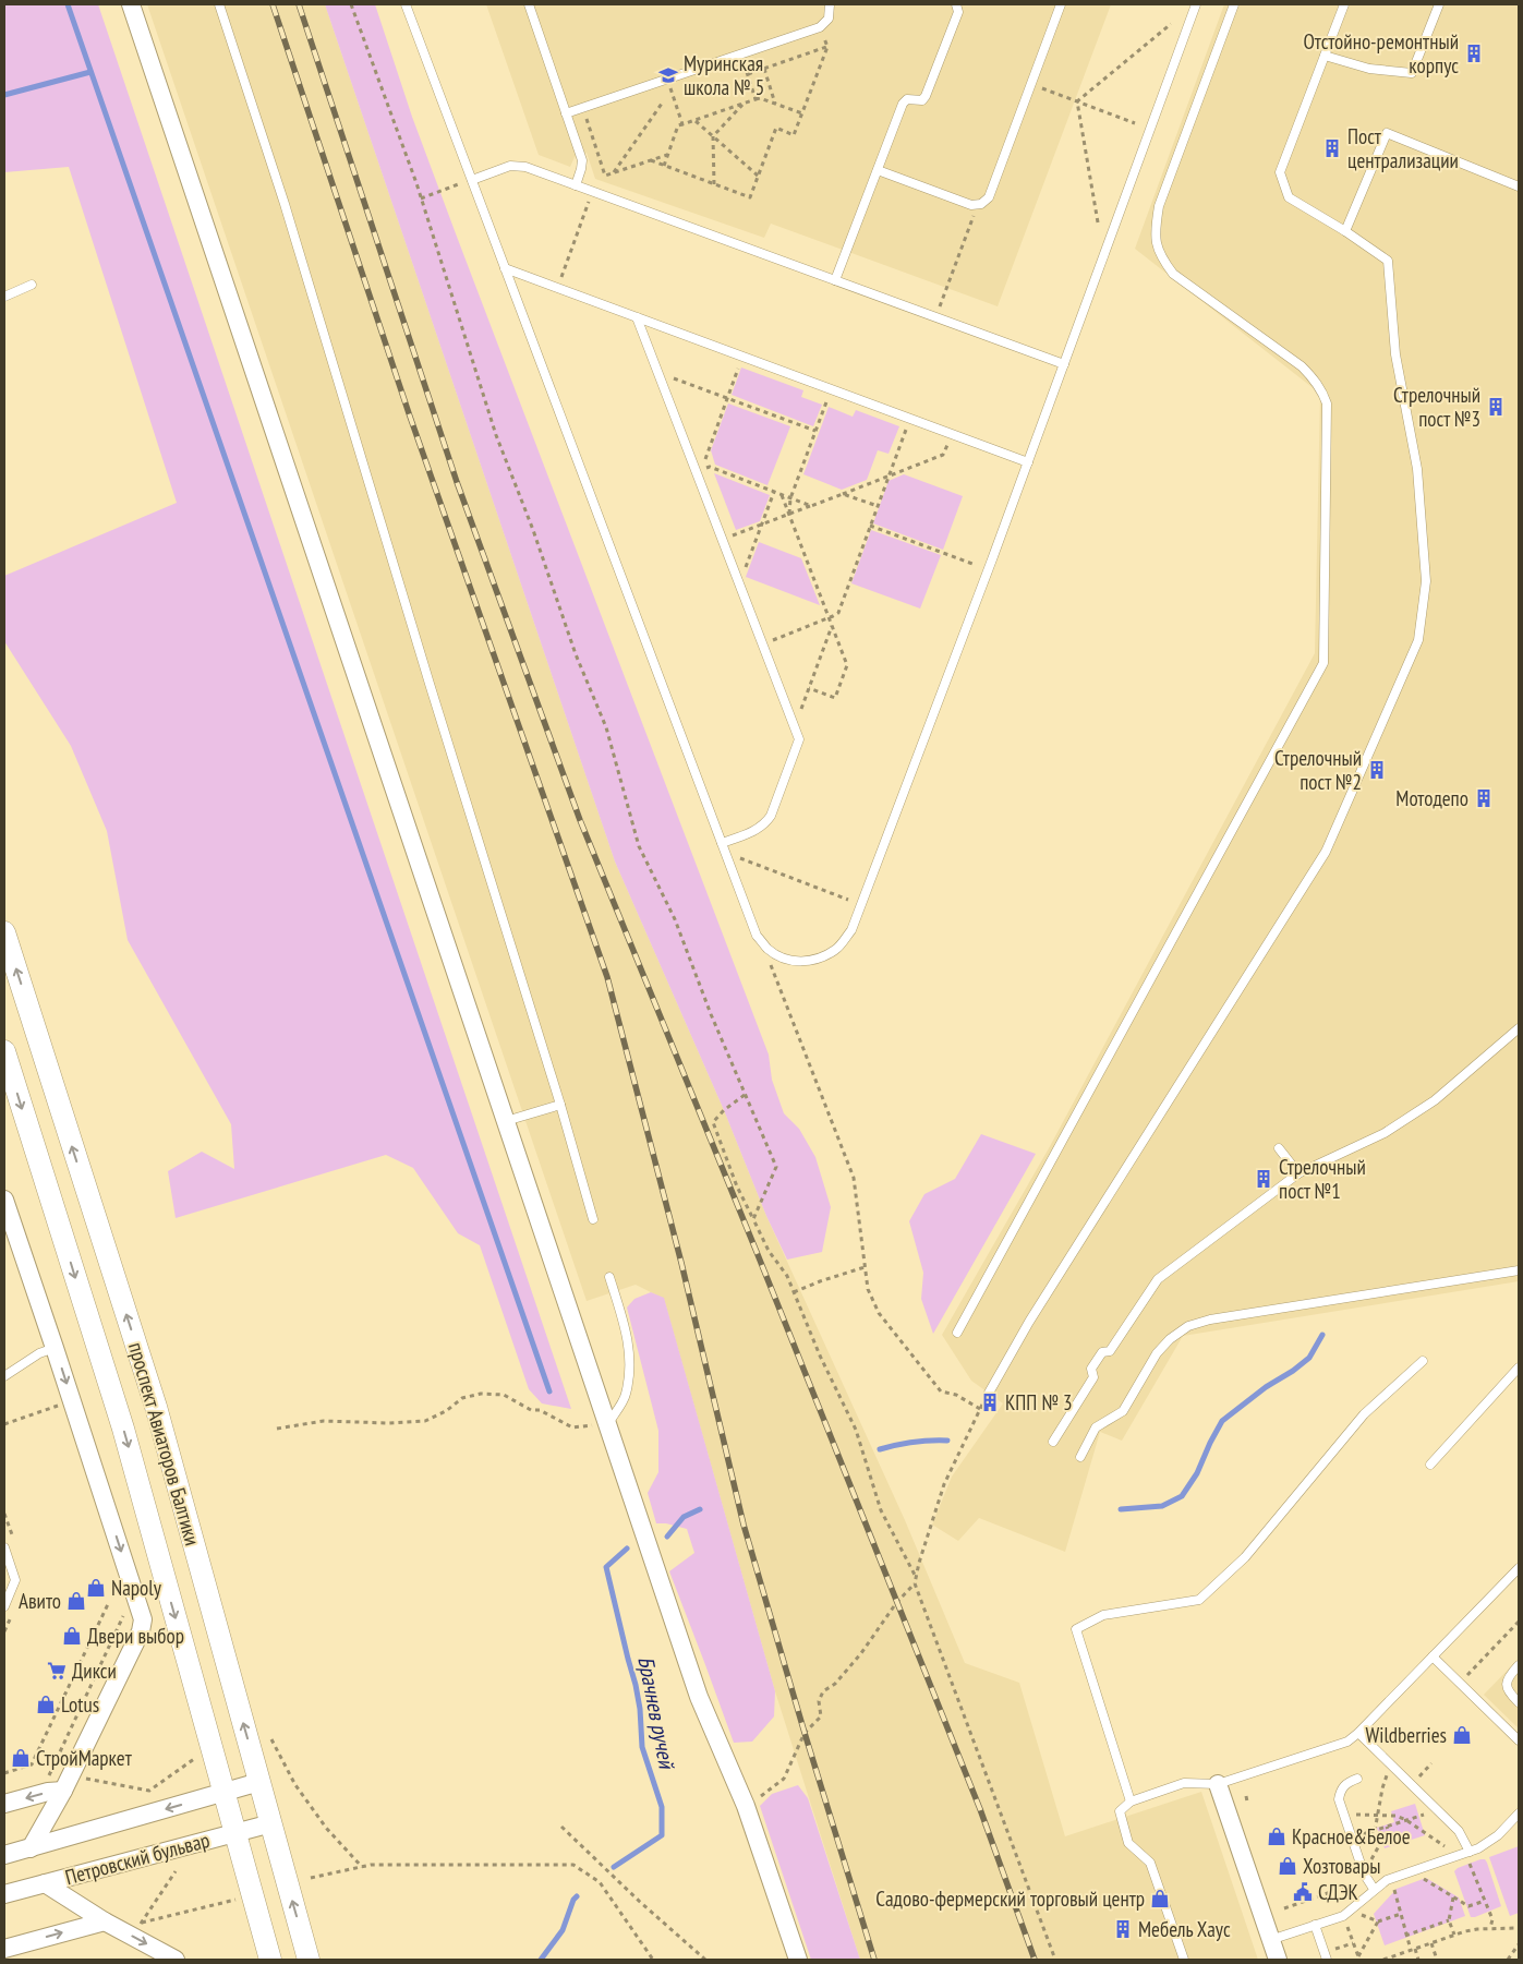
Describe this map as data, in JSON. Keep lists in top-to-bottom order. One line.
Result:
{"streets":{"street":["проспект Авиаторов Балтики","Петровский бульвар"]},"crossings":[["проспект Авиаторов Балтики","Петровский бульвар"]],"water":["Брачнев ручей"],"places":{"building":["Отстойно-ремонтный корпус","Пост централизации","Стрелочный пост №3","Стрелочный пост №2","Мотодепо","Стрелочный пост №1","КПП № 3","Мебель Хаус"],"school or university":["Муринская школа № 5"],"shop":["Napoly","Авито","Двери выбор","Lotus","Wildberries","СтройМаркет","Красное&Белое","Хозтовары","Садово-фермерский торговый центр"],"supermarket":["Дикси"],"public building":["СДЭК"]}}
